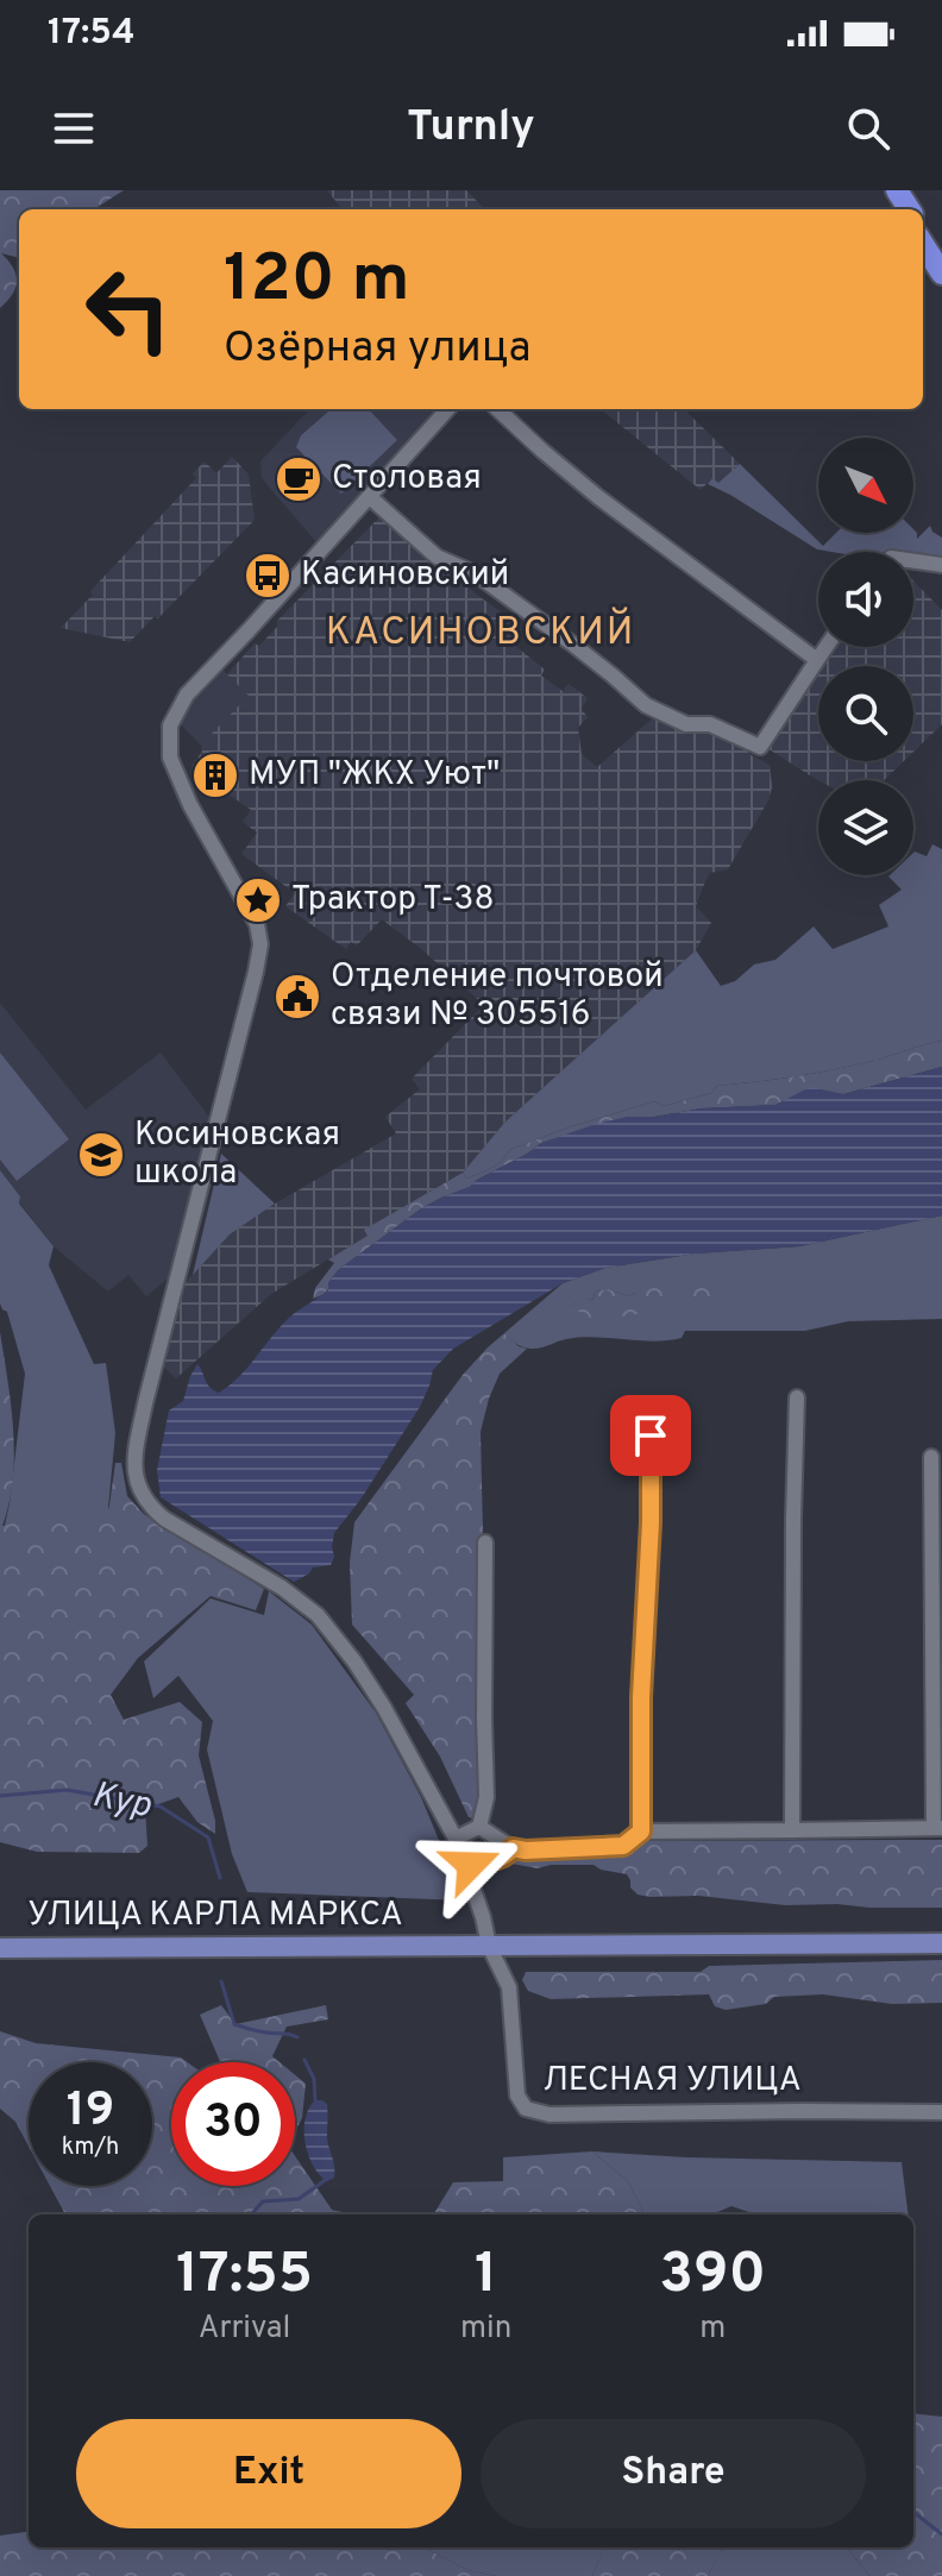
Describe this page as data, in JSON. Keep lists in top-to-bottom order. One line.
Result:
{"streets":{"main road":["УЛИЦА КАРЛА МАРКСА"],"street":["ЛЕСНАЯ УЛИЦА"]},"crossings":[["УЛИЦА КАРЛА МАРКСА","ЛЕСНАЯ УЛИЦА"]],"districts":["КАСИНОВСКИЙ"],"water":["Кур"],"places":{"cafe":["Столовая"],"bus stop":["Касиновский"],"building":["МУП \"ЖКХ Уют\""],"place":["Трактор Т-38"],"public building":["Отделение почтовой связи № 305516"],"school or university":["Косиновская школа"]},"north":"bottom right","page":{"status":"17:54","header":"Turnly","turn":["120 m","Озёрная улица"],"speed":"19 km/h","limit":"30","eta":["17:55","Arrival","1","min","390","m"],"buttons":["Exit","Share"]}}
